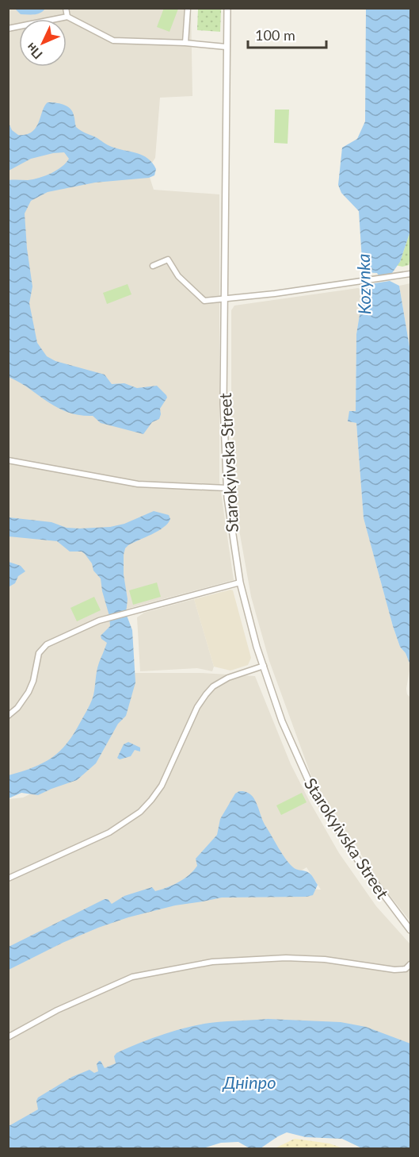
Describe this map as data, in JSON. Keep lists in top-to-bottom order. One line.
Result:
{"streets":{"street":["Starokyivska Street"]},"water":["Kozynka","Дніпро"],"scale_bar":"100 m","north":"bottom left"}
